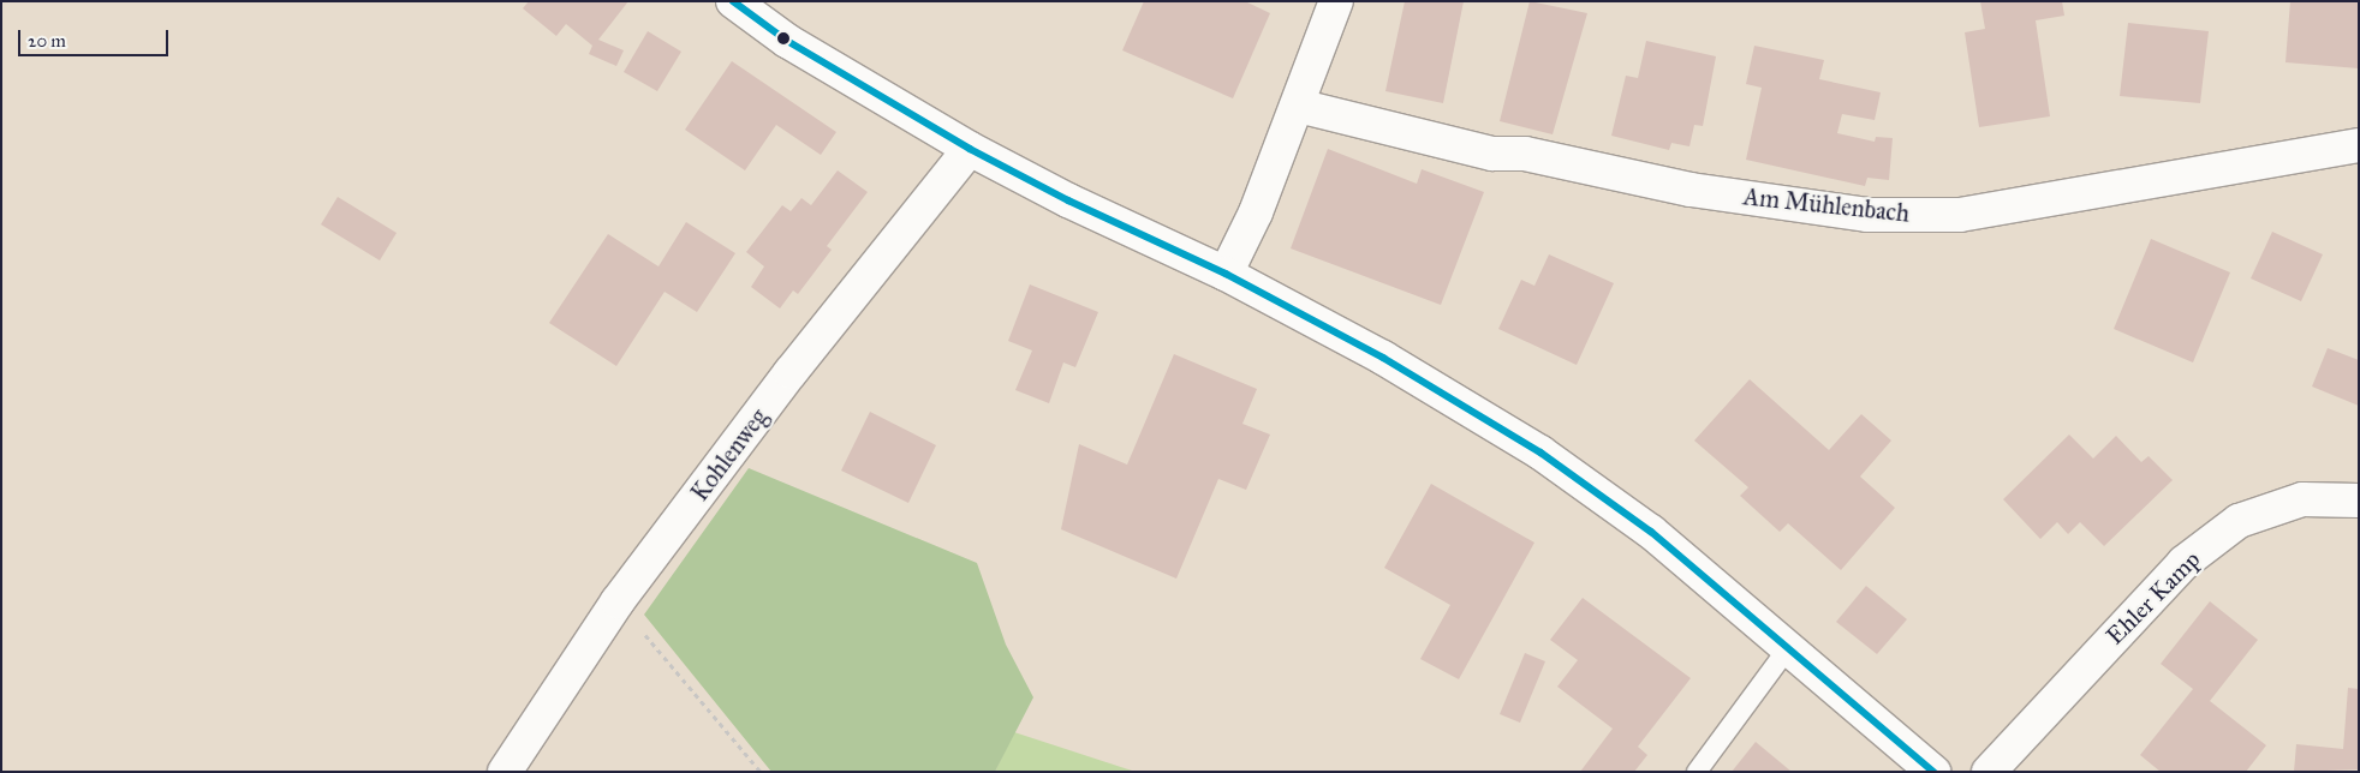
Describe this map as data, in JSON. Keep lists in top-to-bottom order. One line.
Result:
{"streets":{"street":["Am Mühlenbach","Kohlenweg","Ehler Kamp"]},"scale_bar":"20 m"}
